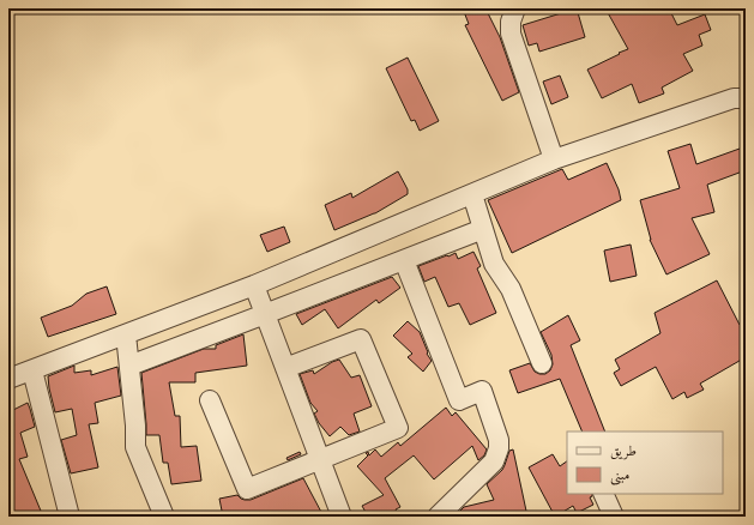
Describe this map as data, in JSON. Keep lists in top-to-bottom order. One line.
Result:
{"legend":["طريق","مبنى"]}
